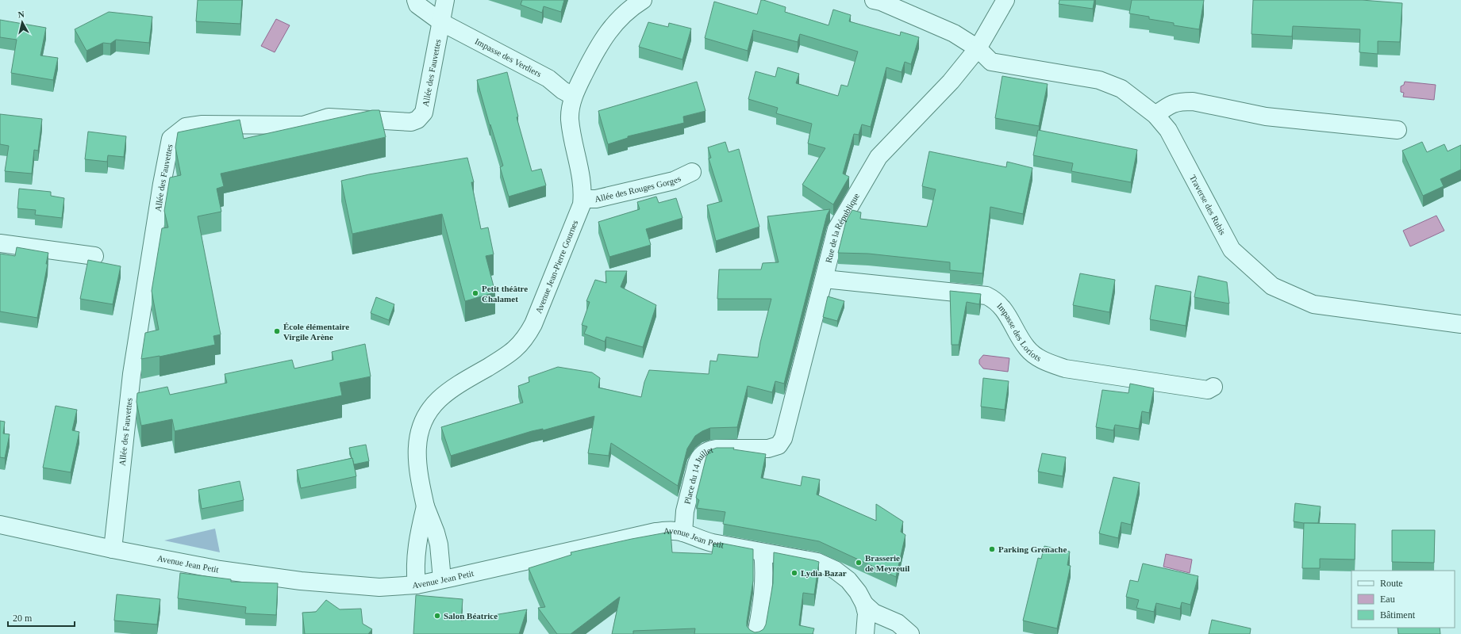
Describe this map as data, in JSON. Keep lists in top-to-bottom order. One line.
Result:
{"streets":{"street":["Impasse des Verdiers","Allée des Fauvettes","Allée des Rouges Gorges","Traverse des Rubis","Rue de la République","Avenue Jean-Pierre Gournes","Impasse des Loriots","Place du 14 Juillet","Avenue Jean Petit"]},"crossings":[["Impasse des Verdiers","Allée des Fauvettes"],["Impasse des Verdiers","Avenue Jean-Pierre Gournes"],["Allée des Fauvettes","Avenue Jean Petit"],["Allée des Rouges Gorges","Avenue Jean-Pierre Gournes"],["Traverse des Rubis","Rue de la République"],["Rue de la République","Impasse des Loriots"],["Rue de la République","Place du 14 Juillet"],["Avenue Jean-Pierre Gournes","Avenue Jean Petit"],["Place du 14 Juillet","Avenue Jean Petit"]],"places":["Petit théâtre Chalamet","École élémentaire Virgile Arène","Parking Grenache","Brasserie de Meyreuil","Lydia Bazar","Salon Béatrice"],"legend":["Route","Eau","Bâtiment"],"scale_bar":"20 m","north":"top"}
